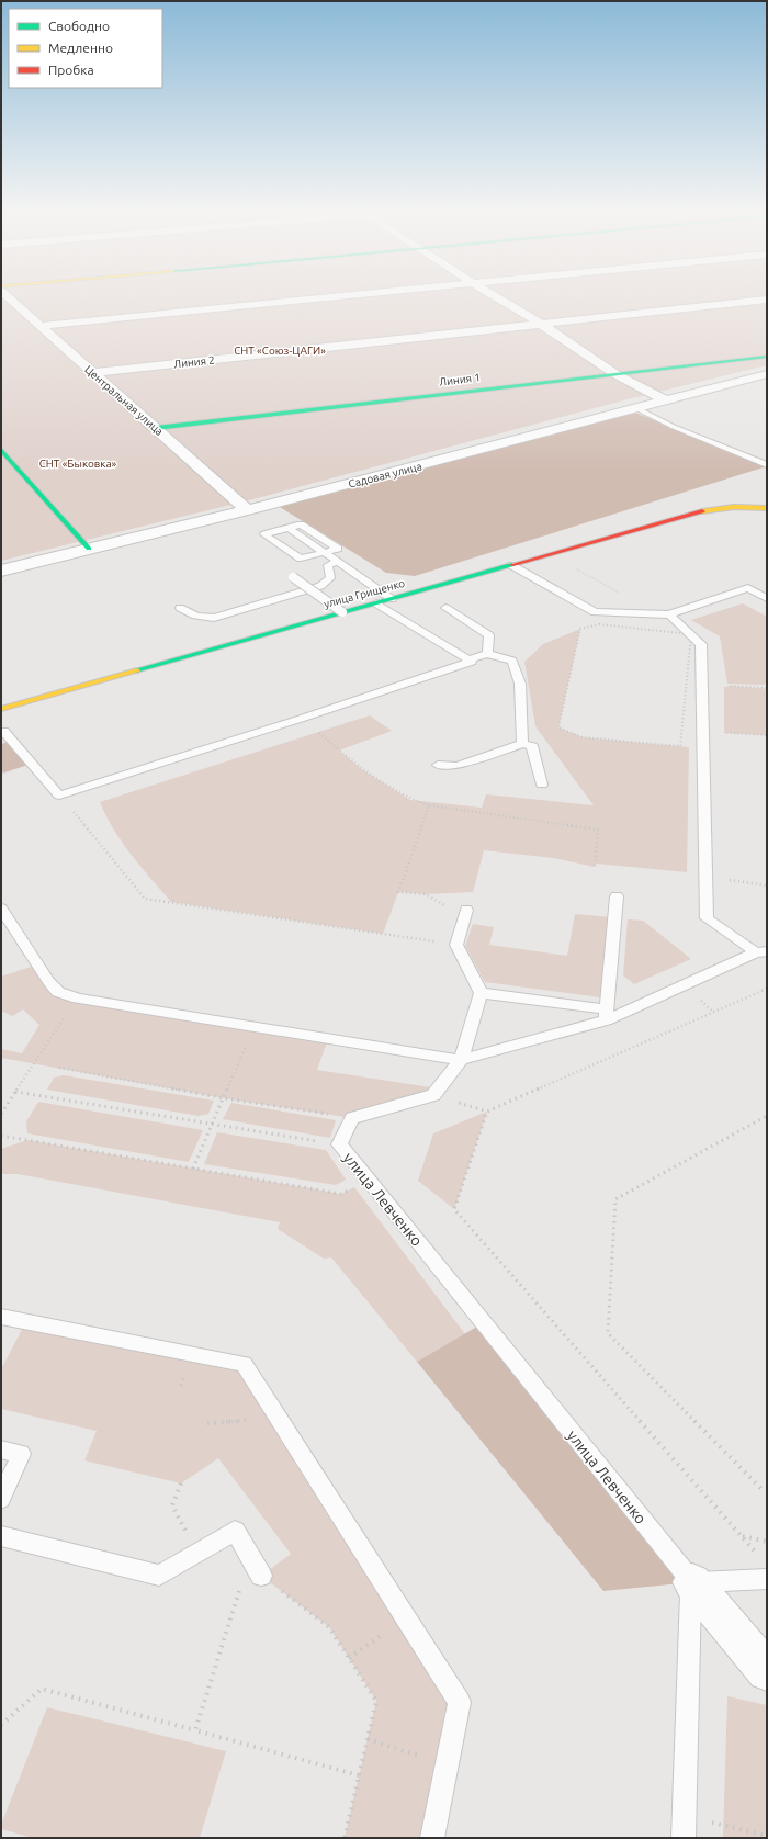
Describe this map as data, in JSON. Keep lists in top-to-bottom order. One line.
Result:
{"streets":{"street":["Линия 2","Линия 1","Центральная улица","Садовая улица","улица Грищенко","улица Левченко"]},"crossings":[["Линия 2","Центральная улица"],["Линия 1","Центральная улица"],["Центральная улица","Садовая улица"]],"parks":["СНТ «Союз-ЦАГИ»","СНТ «Быковка»"],"legend":["Свободно","Медленно","Пробка"]}
